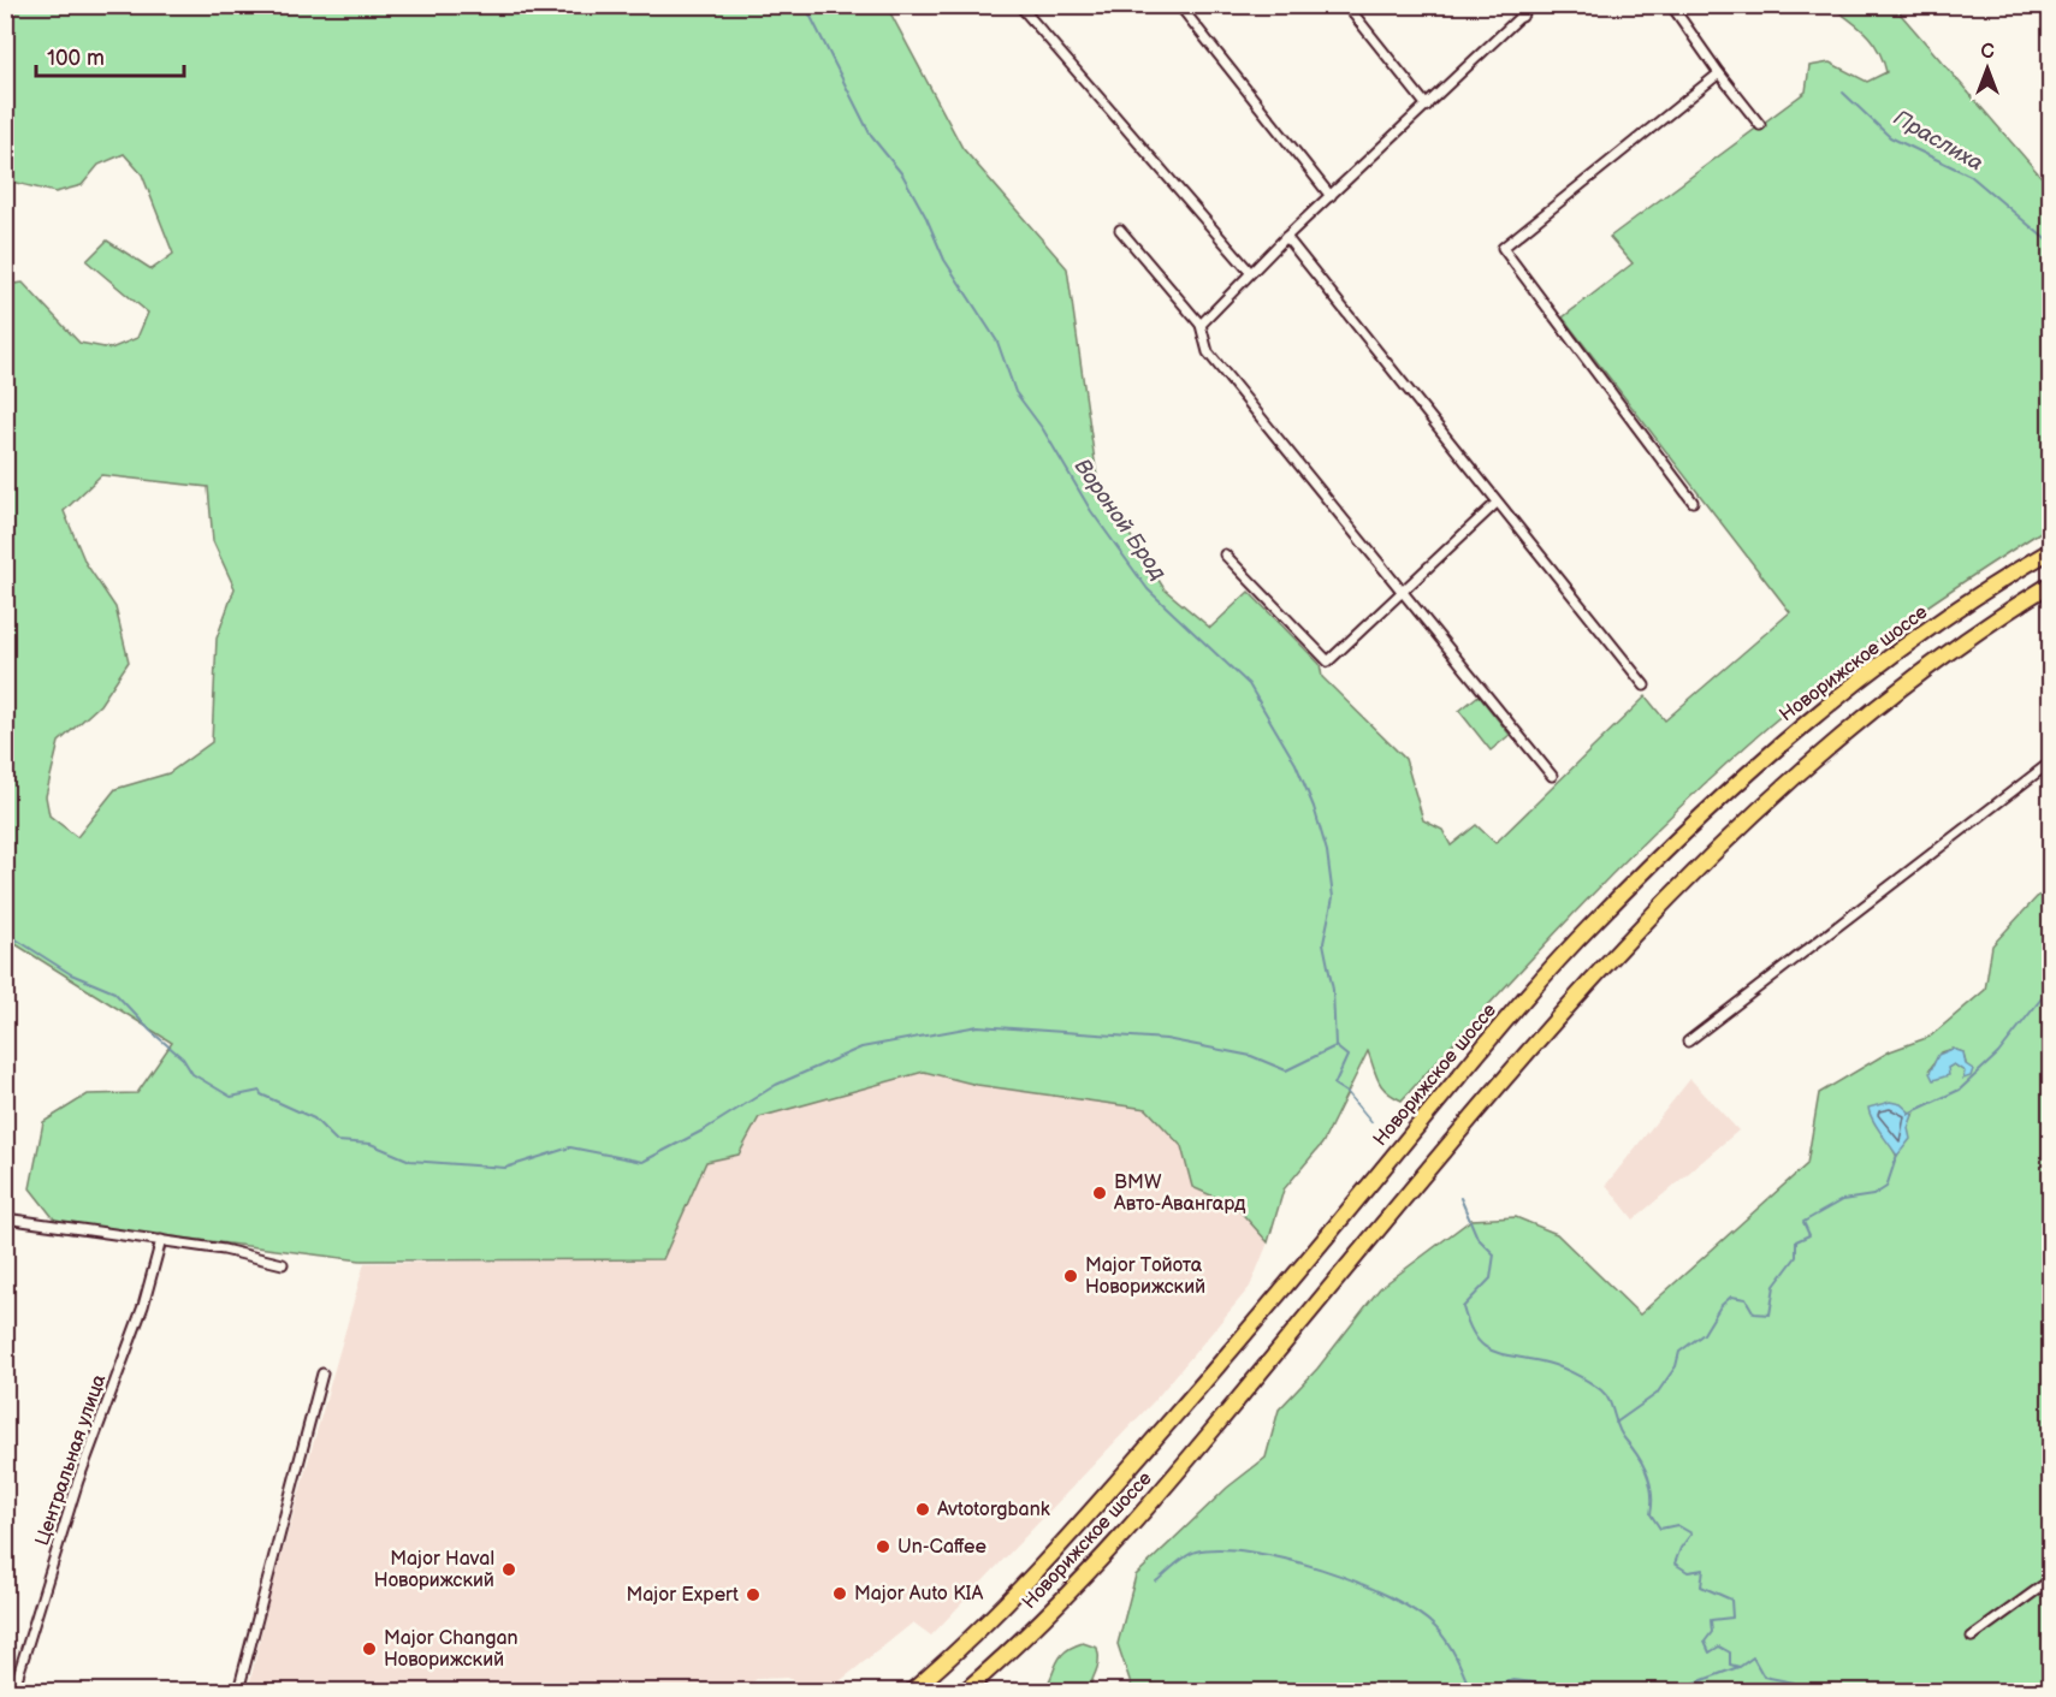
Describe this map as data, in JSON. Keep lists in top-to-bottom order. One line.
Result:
{"streets":{"highway":["Новорижское шоссе"],"street":["Центральная улица"]},"water":["Праслиха","Вороной Брод"],"places":["BMW Авто-Авангард","Major Тойота Новорижский","Avtotorgbank","Un-Caffee","Major Haval Новорижский","Major Auto KIA","Major Expert","Major Changan Новорижский"],"scale_bar":"100 m","north":"top"}
